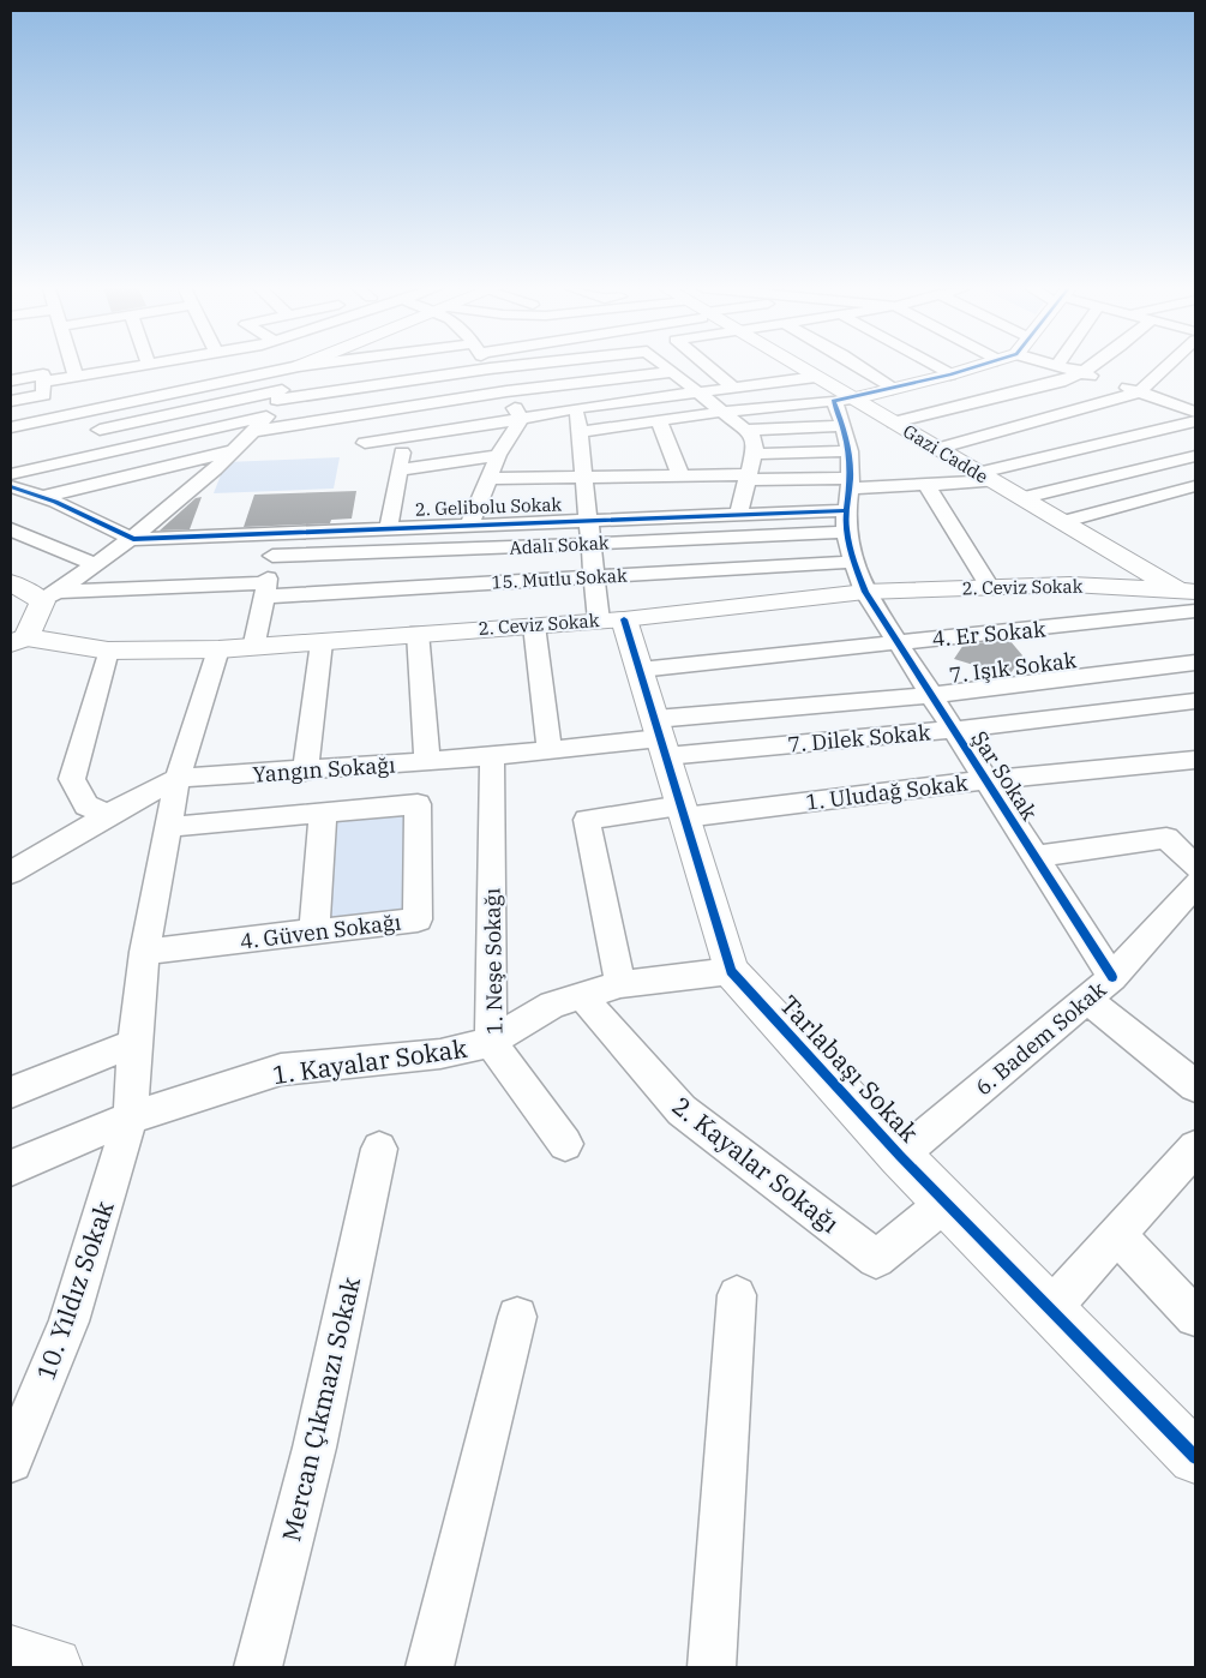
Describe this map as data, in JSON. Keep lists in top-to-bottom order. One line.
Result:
{"streets":{"main road":["Gazi Cadde","2. Ceviz Sokak","Tarlabaşı Sokak"],"street":["2. Gelibolu Sokak","Adalı Sokak","15. Mutlu Sokak","4. Er Sokak","7. Işık Sokak","7. Dilek Sokak","Yangın Sokağı","Şar Sokak","1. Uludağ Sokak","4. Güven Sokağı","1. Neşe Sokağı","6. Badem Sokak","1. Kayalar Sokak","2. Kayalar Sokağı","10. Yıldız Sokak","Mercan Çıkmazı Sokak"]},"crossings":[["Gazi Cadde","2. Ceviz Sokak"],["Gazi Cadde","4. Er Sokak"],["Gazi Cadde","Şar Sokak"],["2. Gelibolu Sokak","Şar Sokak"],["Adalı Sokak","Şar Sokak"],["15. Mutlu Sokak","Şar Sokak"],["2. Ceviz Sokak","4. Er Sokak"],["2. Ceviz Sokak","Şar Sokak"],["2. Ceviz Sokak","Tarlabaşı Sokak"],["2. Ceviz Sokak","10. Yıldız Sokak"],["4. Er Sokak","Şar Sokak"],["4. Er Sokak","Tarlabaşı Sokak"],["7. Işık Sokak","7. Dilek Sokak"],["7. Işık Sokak","Yangın Sokağı"],["7. Işık Sokak","Şar Sokak"],["7. Işık Sokak","Tarlabaşı Sokak"],["7. Dilek Sokak","Yangın Sokağı"],["7. Dilek Sokak","Şar Sokak"],["7. Dilek Sokak","Tarlabaşı Sokak"],["Yangın Sokağı","1. Neşe Sokağı"],["Yangın Sokağı","Tarlabaşı Sokak"],["Yangın Sokağı","10. Yıldız Sokak"],["Şar Sokak","1. Uludağ Sokak"],["Şar Sokak","6. Badem Sokak"],["1. Uludağ Sokak","1. Kayalar Sokak"],["1. Uludağ Sokak","Tarlabaşı Sokak"],["4. Güven Sokağı","10. Yıldız Sokak"],["1. Neşe Sokağı","1. Kayalar Sokak"],["6. Badem Sokak","Tarlabaşı Sokak"],["1. Kayalar Sokak","Tarlabaşı Sokak"],["1. Kayalar Sokak","2. Kayalar Sokağı"],["1. Kayalar Sokak","10. Yıldız Sokak"],["Tarlabaşı Sokak","2. Kayalar Sokağı"]]}
